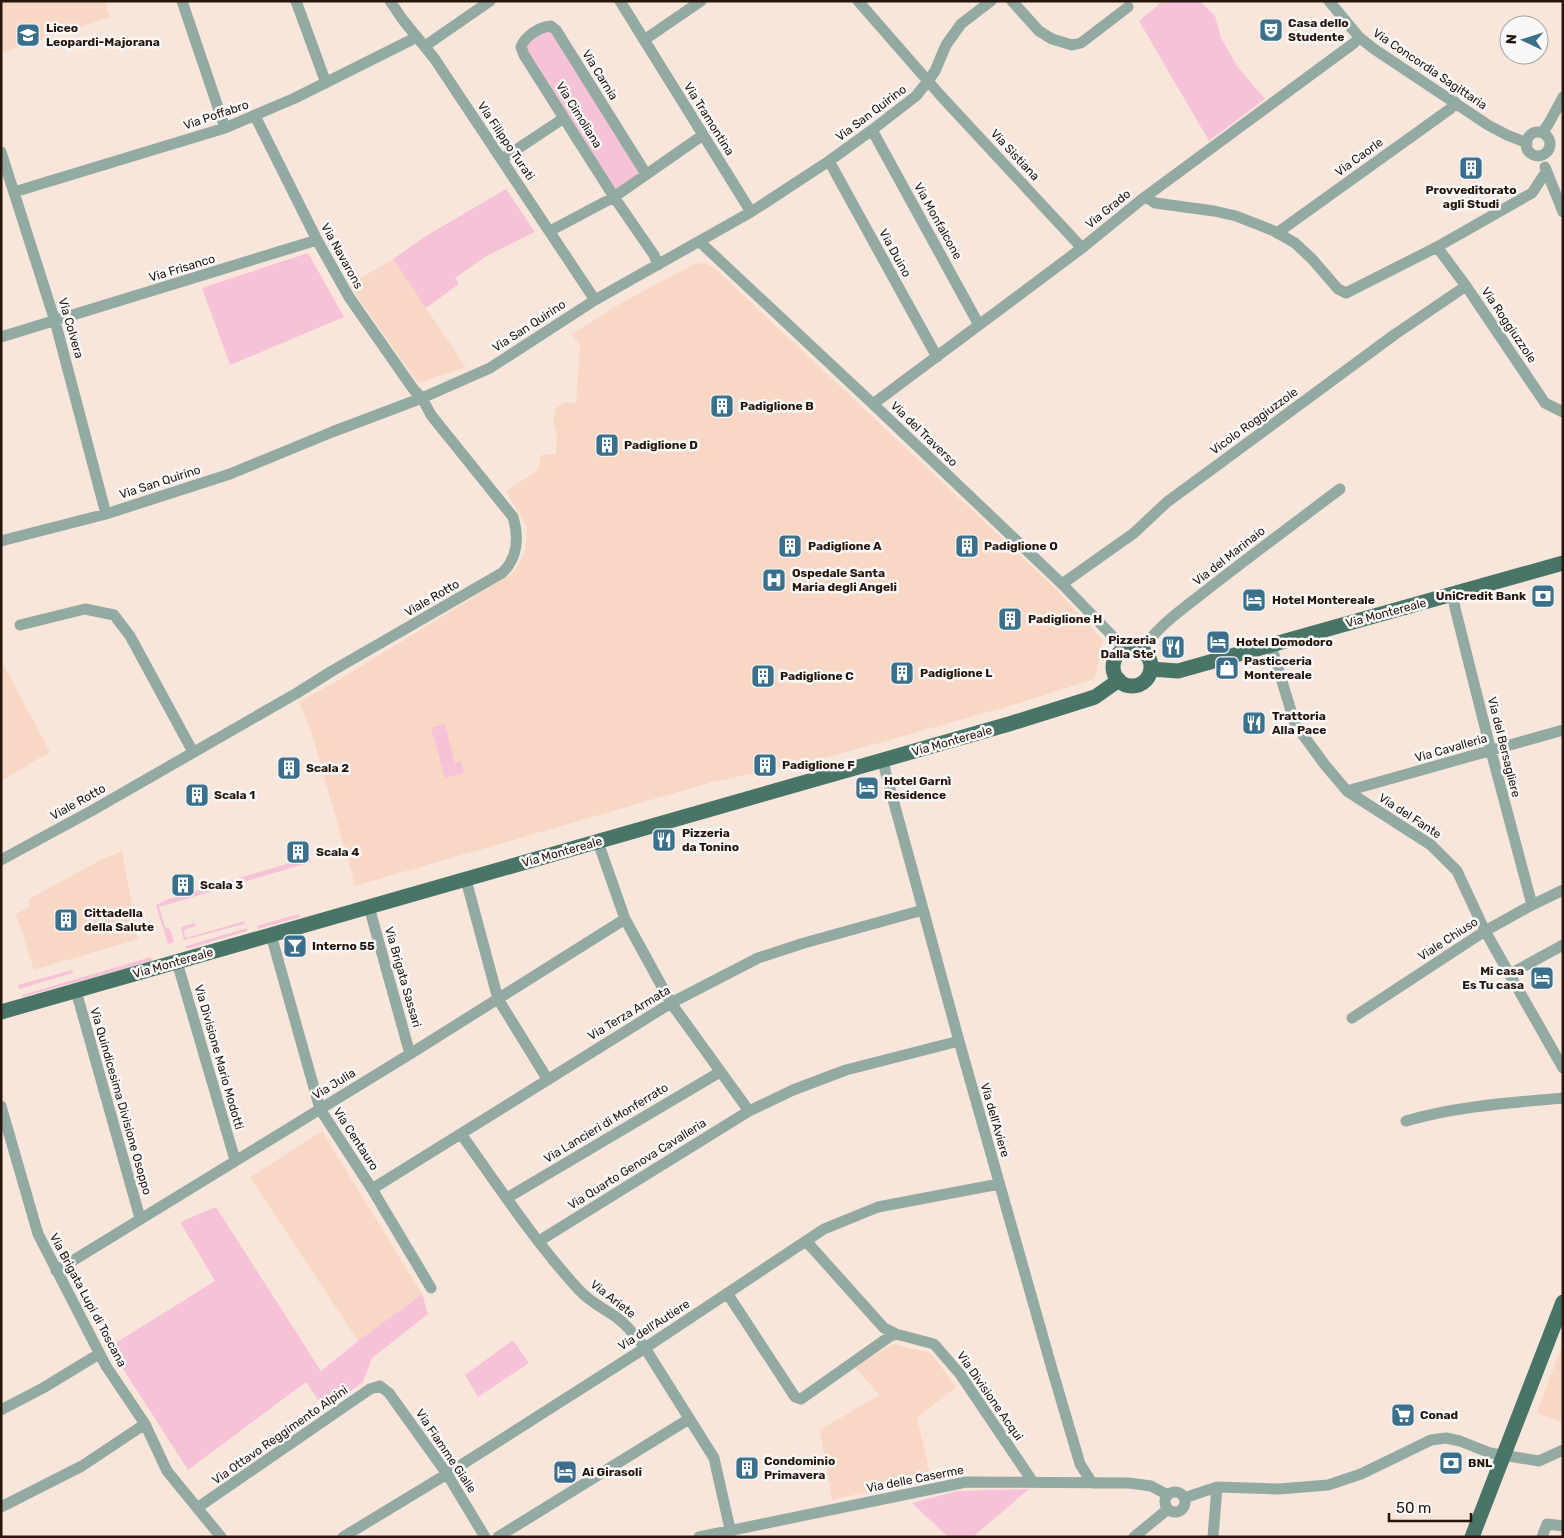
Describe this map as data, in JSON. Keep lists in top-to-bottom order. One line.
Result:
{"streets":{"main road":["Via Montereale"],"street":["Via Concordia Sagittaria","Via Carnia","Via San Quirino","Via Poffabro","Via Cimoliana","Via Tramontina","Via Filippo Turati","Via Sistiana","Via Caorle","Via Grado","Via Monfalcone","Via Duino","Via Navarons","Via Frisanco","Via Roggiuzzole","Via Colvera","Vicolo Roggiuzzole","Via del Traverso","Via del Marinaio","Viale Rotto","Via del Bersagliere","Via Cavalleria","Via del Fante","Viale Chiuso","Via Brigata Sassari","Via Terza Armata","Via Divisione Mario Modotti","Via Julia","Via Quindicesima Divisione Osoppo","Via dell'Aviere","Via Lancieri di Monferrato","Via Centauro","Via Quarto Genova Cavalleria","Via Ariete","Via Brigata Lupi di Toscana","Via dell'Autiere","Via Divisione Acqui","Via Ottavo Reggimento Alpini","Via Fiamme Gialle","Via delle Caserme"]},"crossings":[["Via Concordia Sagittaria","Via Caorle"],["Via Concordia Sagittaria","Via Grado"],["Via Carnia","Via Cimoliana"],["Via San Quirino","Via Cimoliana"],["Via San Quirino","Via Tramontina"],["Via San Quirino","Via Filippo Turati"],["Via San Quirino","Via Sistiana"],["Via San Quirino","Via Monfalcone"],["Via San Quirino","Via Duino"],["Via San Quirino","Via Navarons"],["Via San Quirino","Via Colvera"],["Via San Quirino","Via del Traverso"],["Via San Quirino","Viale Rotto"],["Via Poffabro","Via Filippo Turati"],["Via Poffabro","Via Navarons"],["Via Poffabro","Via Colvera"],["Via Sistiana","Via Grado"],["Via Grado","Via Monfalcone"],["Via Grado","Via Duino"],["Via Grado","Via del Traverso"],["Via Navarons","Via Frisanco"],["Via Navarons","Viale Rotto"],["Via Frisanco","Via Colvera"],["Via Roggiuzzole","Vicolo Roggiuzzole"],["Vicolo Roggiuzzole","Via del Traverso"],["Via del Traverso","Via del Marinaio"],["Via del Traverso","Via Montereale"],["Via del Marinaio","Via Montereale"],["Via Montereale","Via del Bersagliere"],["Via Montereale","Via del Fante"],["Via Montereale","Via Brigata Sassari"],["Via Montereale","Via Divisione Mario Modotti"],["Via Montereale","Via Quindicesima Divisione Osoppo"],["Via Montereale","Via dell'Aviere"],["Via Montereale","Via Centauro"],["Via del Bersagliere","Via Cavalleria"],["Via del Bersagliere","Viale Chiuso"],["Via Cavalleria","Via del Fante"],["Via del Fante","Viale Chiuso"],["Via Brigata Sassari","Via Julia"],["Via Terza Armata","Via dell'Aviere"],["Via Terza Armata","Via Centauro"],["Via Terza Armata","Via Ariete"],["Via Divisione Mario Modotti","Via Julia"],["Via Julia","Via Quindicesima Divisione Osoppo"],["Via Julia","Via Centauro"],["Via Julia","Via Brigata Lupi di Toscana"],["Via dell'Aviere","Via Quarto Genova Cavalleria"],["Via dell'Aviere","Via dell'Autiere"],["Via dell'Aviere","Via delle Caserme"],["Via Lancieri di Monferrato","Via Ariete"],["Via Quarto Genova Cavalleria","Via Ariete"],["Via Ariete","Via dell'Autiere"],["Via Ariete","Via delle Caserme"],["Via Brigata Lupi di Toscana","Via Ottavo Reggimento Alpini"],["Via dell'Autiere","Via Divisione Acqui"],["Via dell'Autiere","Via Fiamme Gialle"],["Via Divisione Acqui","Via delle Caserme"],["Via Ottavo Reggimento Alpini","Via Fiamme Gialle"]],"places":{"theatre":["Casa dello Studente"],"school or university":["Liceo Leopardi-Majorana"],"building":["Provveditorato agli Studi","Padiglione B","Padiglione D","Padiglione A","Padiglione O","Padiglione H","Padiglione L","Padiglione C","Padiglione F","Scala 2","Scala 1","Scala 4","Scala 3","Cittadella della Salute","Condominio Primavera"],"hospital":["Ospedale Santa Maria degli Angeli"],"bank":["UniCredit Bank","BNL"],"hotel":["Hotel Montereale","Hotel Domodoro","Hotel Garnì Residence","Mi casa Es Tu casa","Ai Girasoli"],"restaurant":["Pizzeria Dalla Ste'","Trattoria Alla Pace","Pizzeria da Tonino"],"shop":["Pasticceria Montereale"],"bar":["Interno 55"],"supermarket":["Conad"]},"scale_bar":"50 m","north":"left"}
